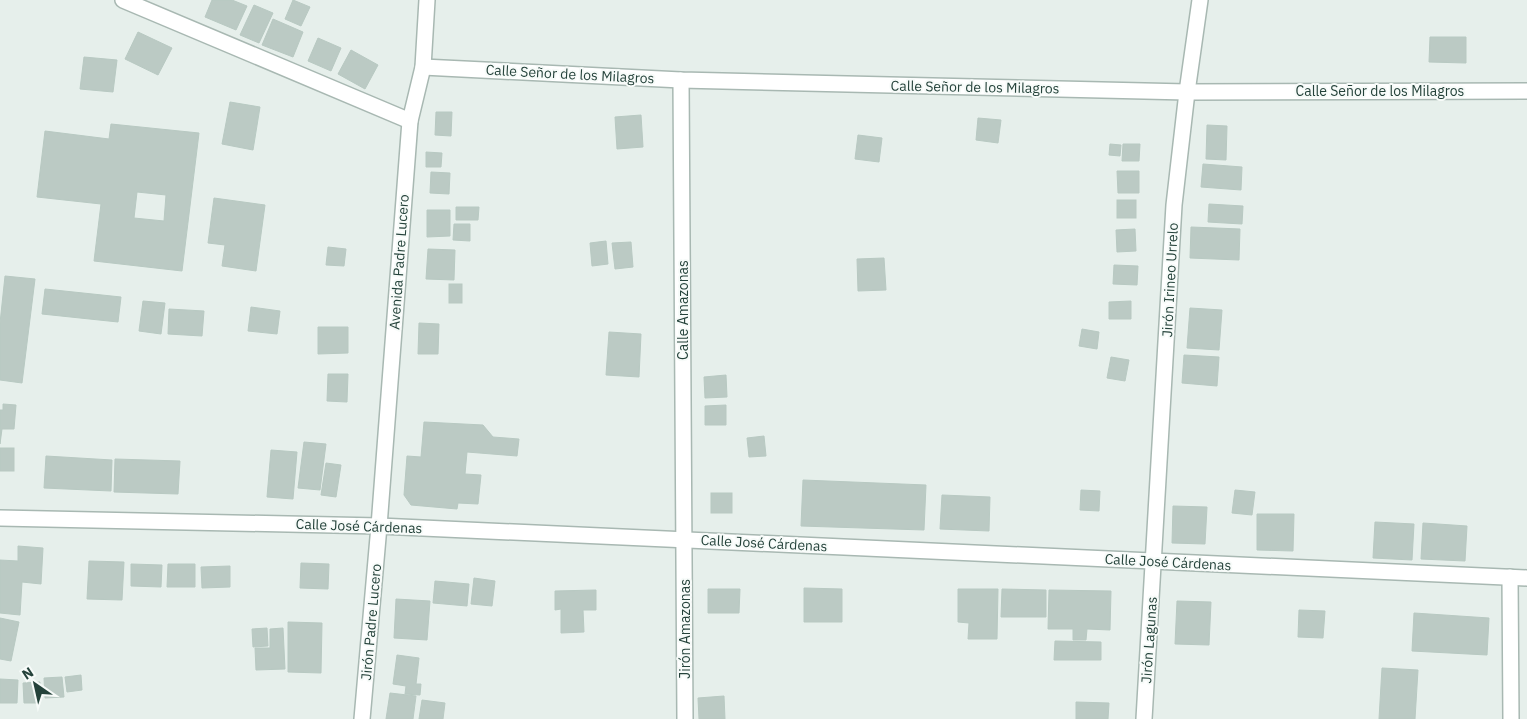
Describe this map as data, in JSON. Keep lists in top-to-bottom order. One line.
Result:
{"streets":{"street":["Calle Señor de los Milagros","Avenida Padre Lucero","Jirón Irineo Urrelo","Calle Amazonas","Calle José Cárdenas","Jirón Padre Lucero","Jirón Amazonas","Jirón Lagunas"]},"crossings":[["Calle Señor de los Milagros","Avenida Padre Lucero"],["Calle Señor de los Milagros","Jirón Irineo Urrelo"],["Calle Señor de los Milagros","Calle Amazonas"],["Avenida Padre Lucero","Calle José Cárdenas"],["Avenida Padre Lucero","Jirón Padre Lucero"],["Jirón Irineo Urrelo","Calle José Cárdenas"],["Jirón Irineo Urrelo","Jirón Lagunas"],["Calle Amazonas","Calle José Cárdenas"],["Calle Amazonas","Jirón Amazonas"],["Calle José Cárdenas","Jirón Padre Lucero"],["Calle José Cárdenas","Jirón Amazonas"],["Calle José Cárdenas","Jirón Lagunas"]],"north":"top left"}
